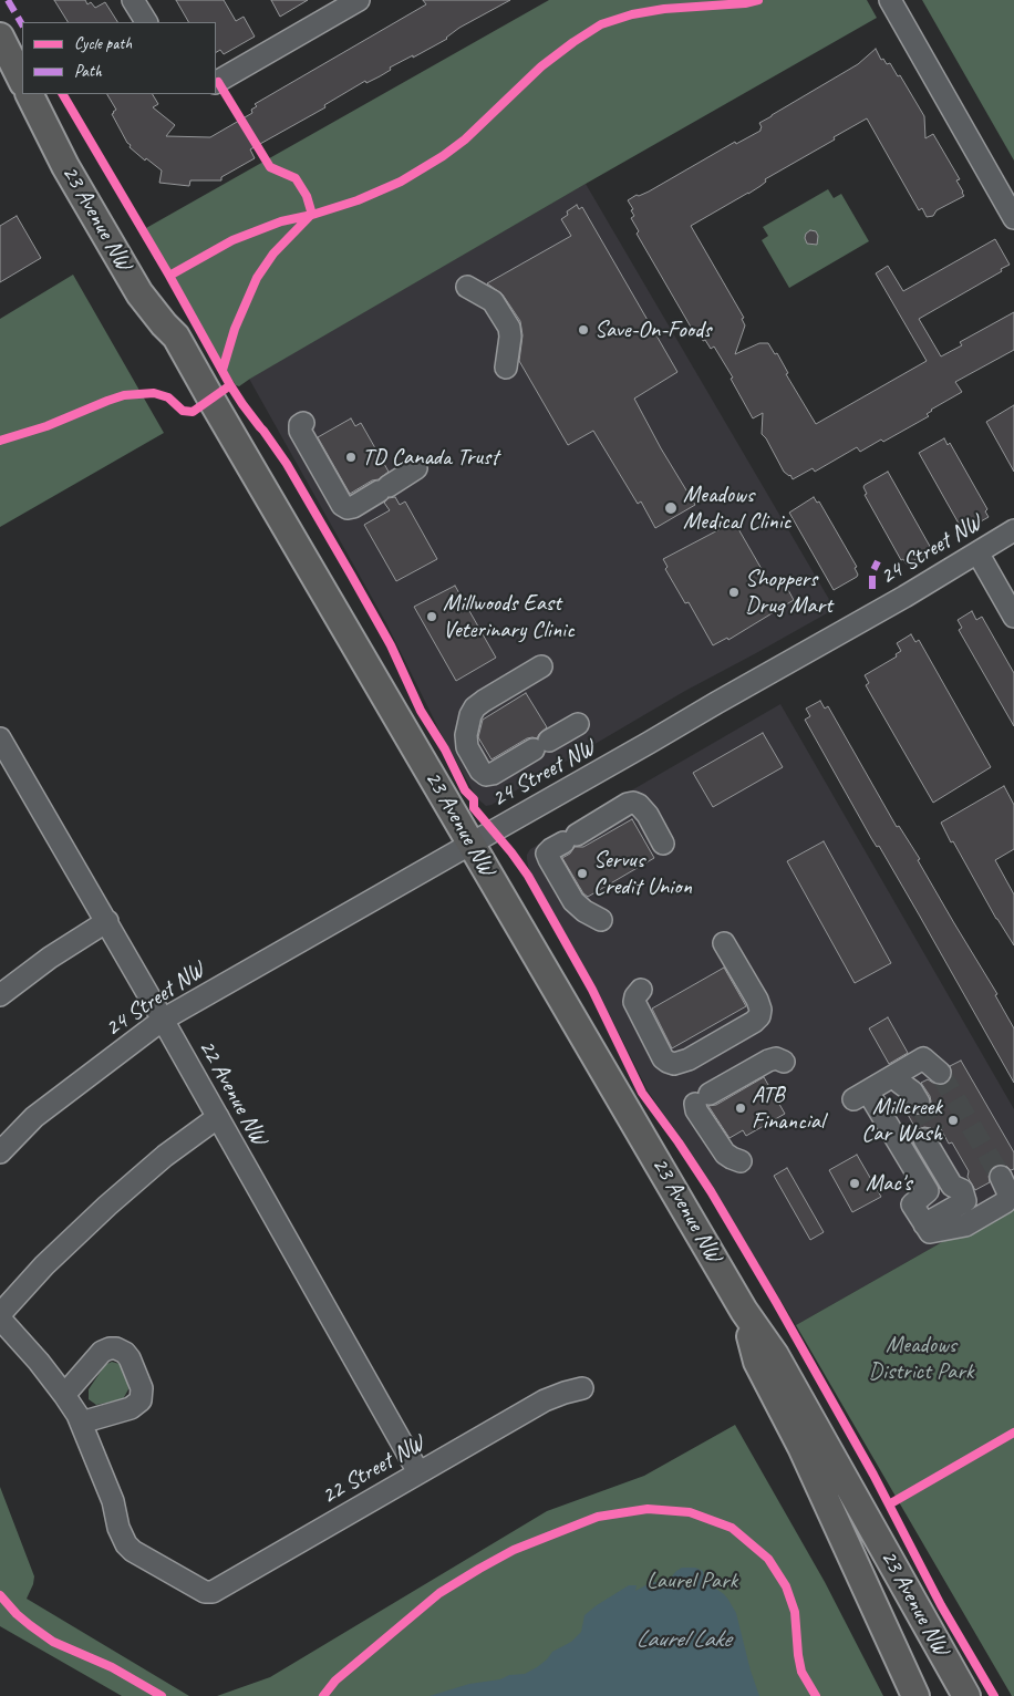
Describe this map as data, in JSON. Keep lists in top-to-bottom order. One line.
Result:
{"streets":{"main road":["23 Avenue NW"],"street":["24 Street NW","22 Avenue NW","22 Street NW"]},"crossings":[["23 Avenue NW","24 Street NW"],["24 Street NW","22 Avenue NW"],["22 Avenue NW","22 Street NW"]],"water":["Laurel Lake"],"parks":["Meadows District Park","Laurel Park"],"places":["Save-On-Foods","TD Canada Trust","Meadows Medical Clinic","Shoppers Drug Mart","Millwoods East Veterinary Clinic","Servus Credit Union","ATB Financial","Millcreek Car Wash","Mac's"],"legend":["Cycle path","Path"]}
